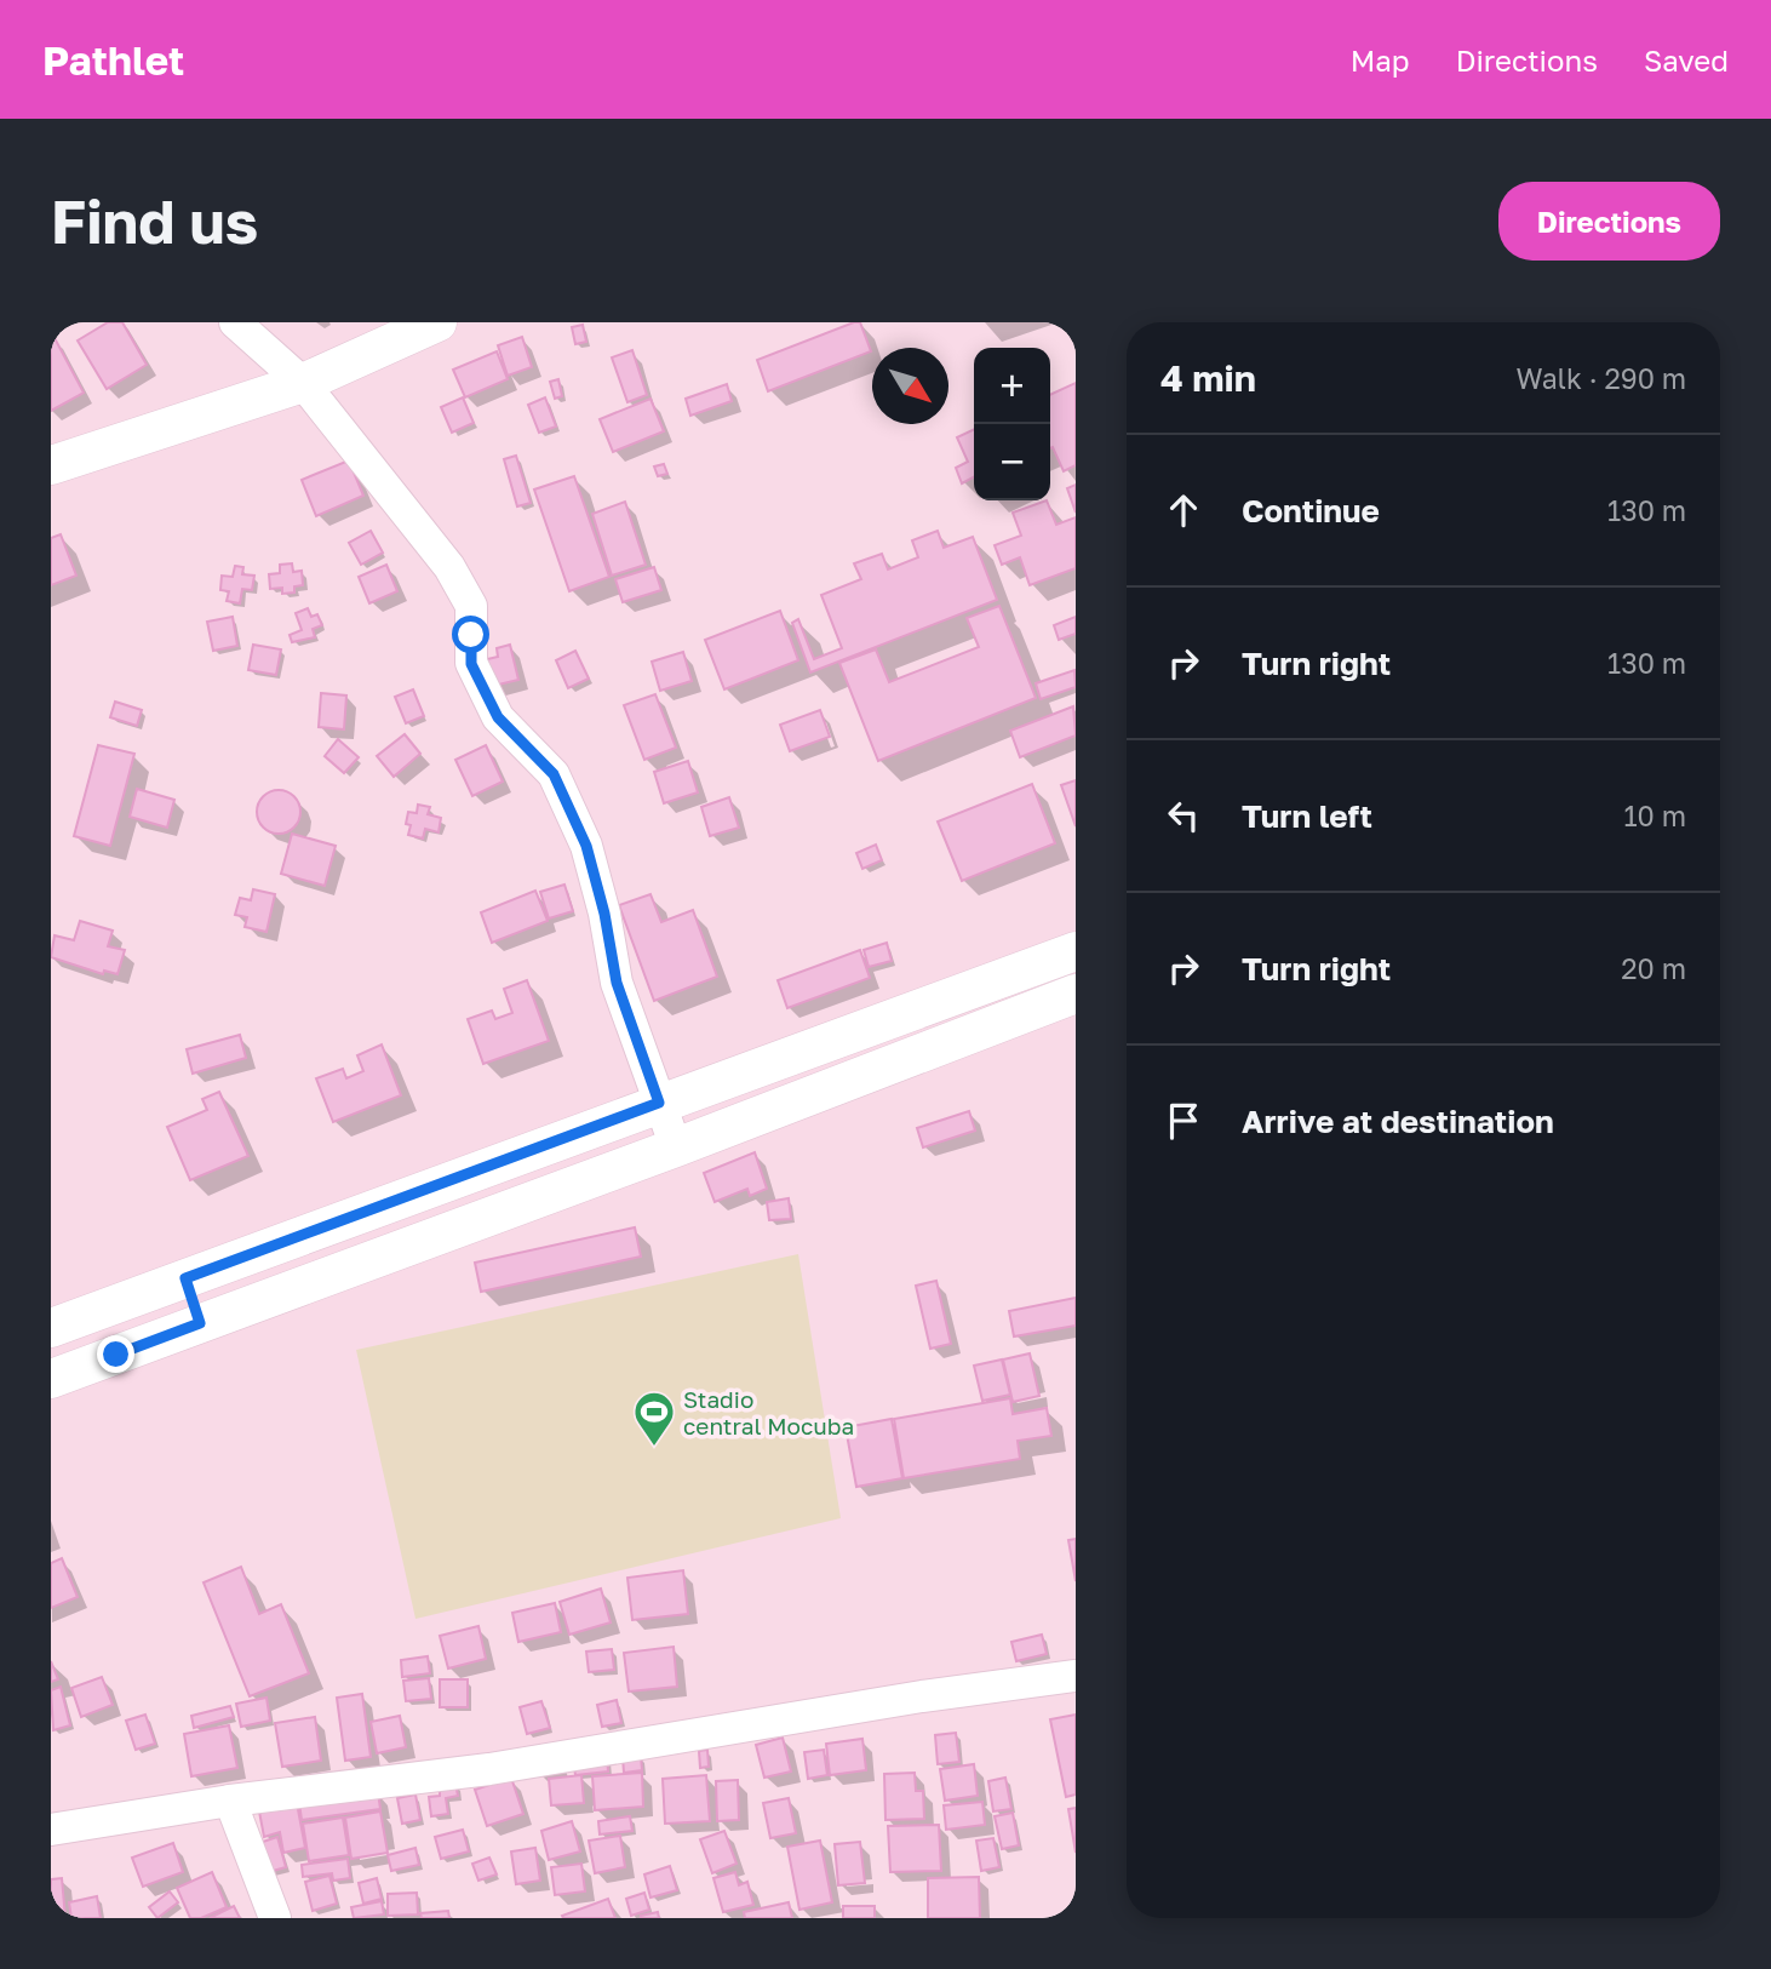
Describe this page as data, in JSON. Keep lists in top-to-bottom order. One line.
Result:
{"places":{"sports":["Stadio central Mocuba"]},"north":"bottom right","page":{"header":"Pathlet","nav":["Map","Directions","Saved"],"buttons":"Directions","title":"Find us","heading":["4 min","Walk · 290 m"],"map_buttons":["+","−"],"list":[["Continue","130 m"],["Turn right","130 m"],["Turn left","10 m"],["Turn right","20 m"],"Arrive at destination"]}}
